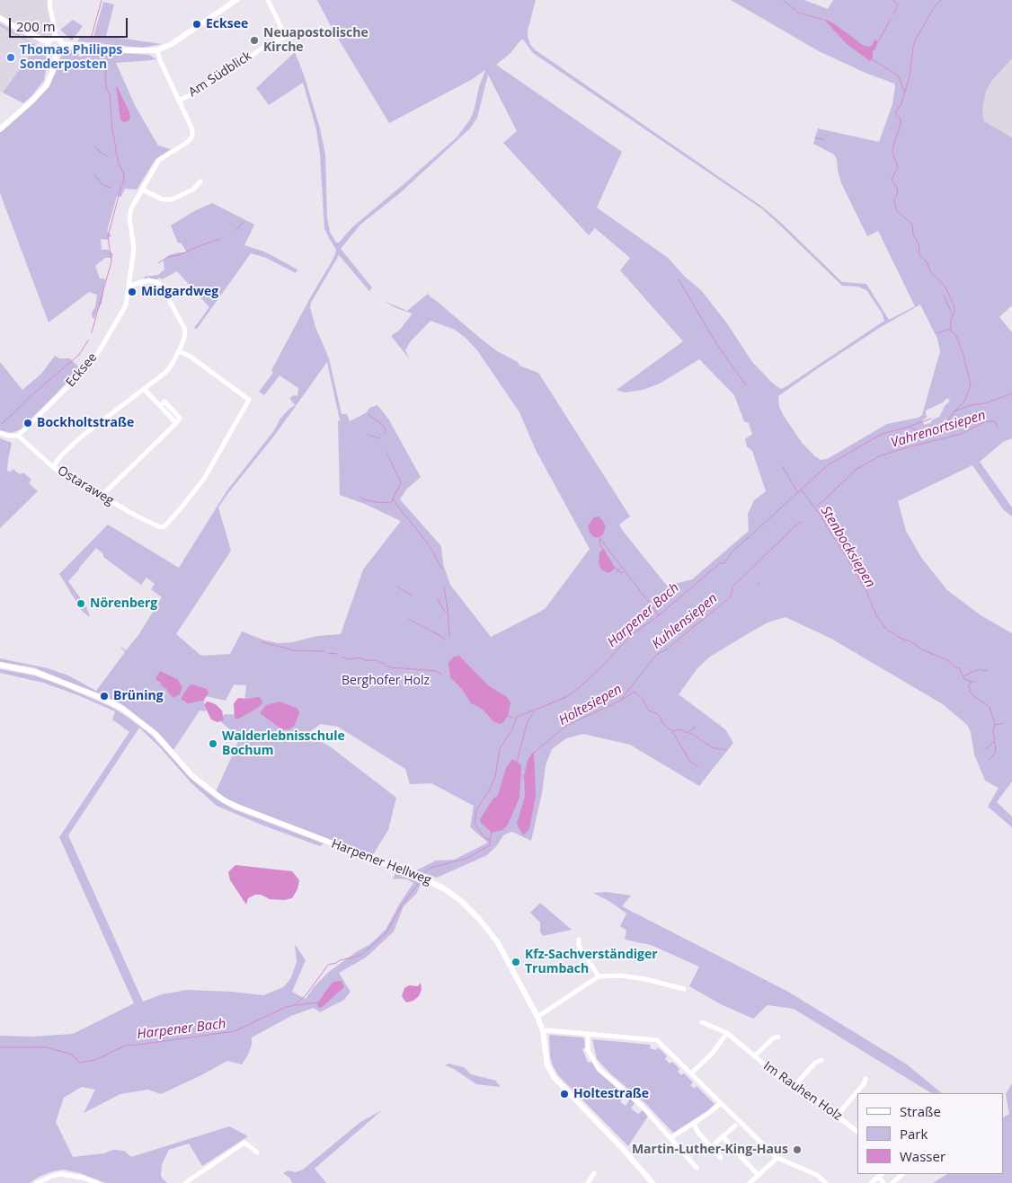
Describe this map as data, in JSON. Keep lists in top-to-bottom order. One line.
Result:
{"streets":{"street":["Am Südblick","Ecksee","Ostaraweg","Harpener Hellweg","Im Rauhen Holz"]},"crossings":[["Am Südblick","Ecksee"],["Ecksee","Ostaraweg"]],"water":["Vahrenortsiepen","Stenbocksiepen","Harpener Bach","Kuhlensiepen","Holtesiepen"],"parks":["Berghofer Holz"],"places":["Ecksee","Neuapostolische Kirche","Thomas Philipps Sonderposten","Midgardweg","Bockholtstraße","Nörenberg","Brüning","Walderlebnisschule Bochum","Kfz-Sachverständiger Trumbach","Holtestraße","Martin-Luther-King-Haus"],"legend":["Straße","Park","Wasser"],"scale_bar":"200 m"}
